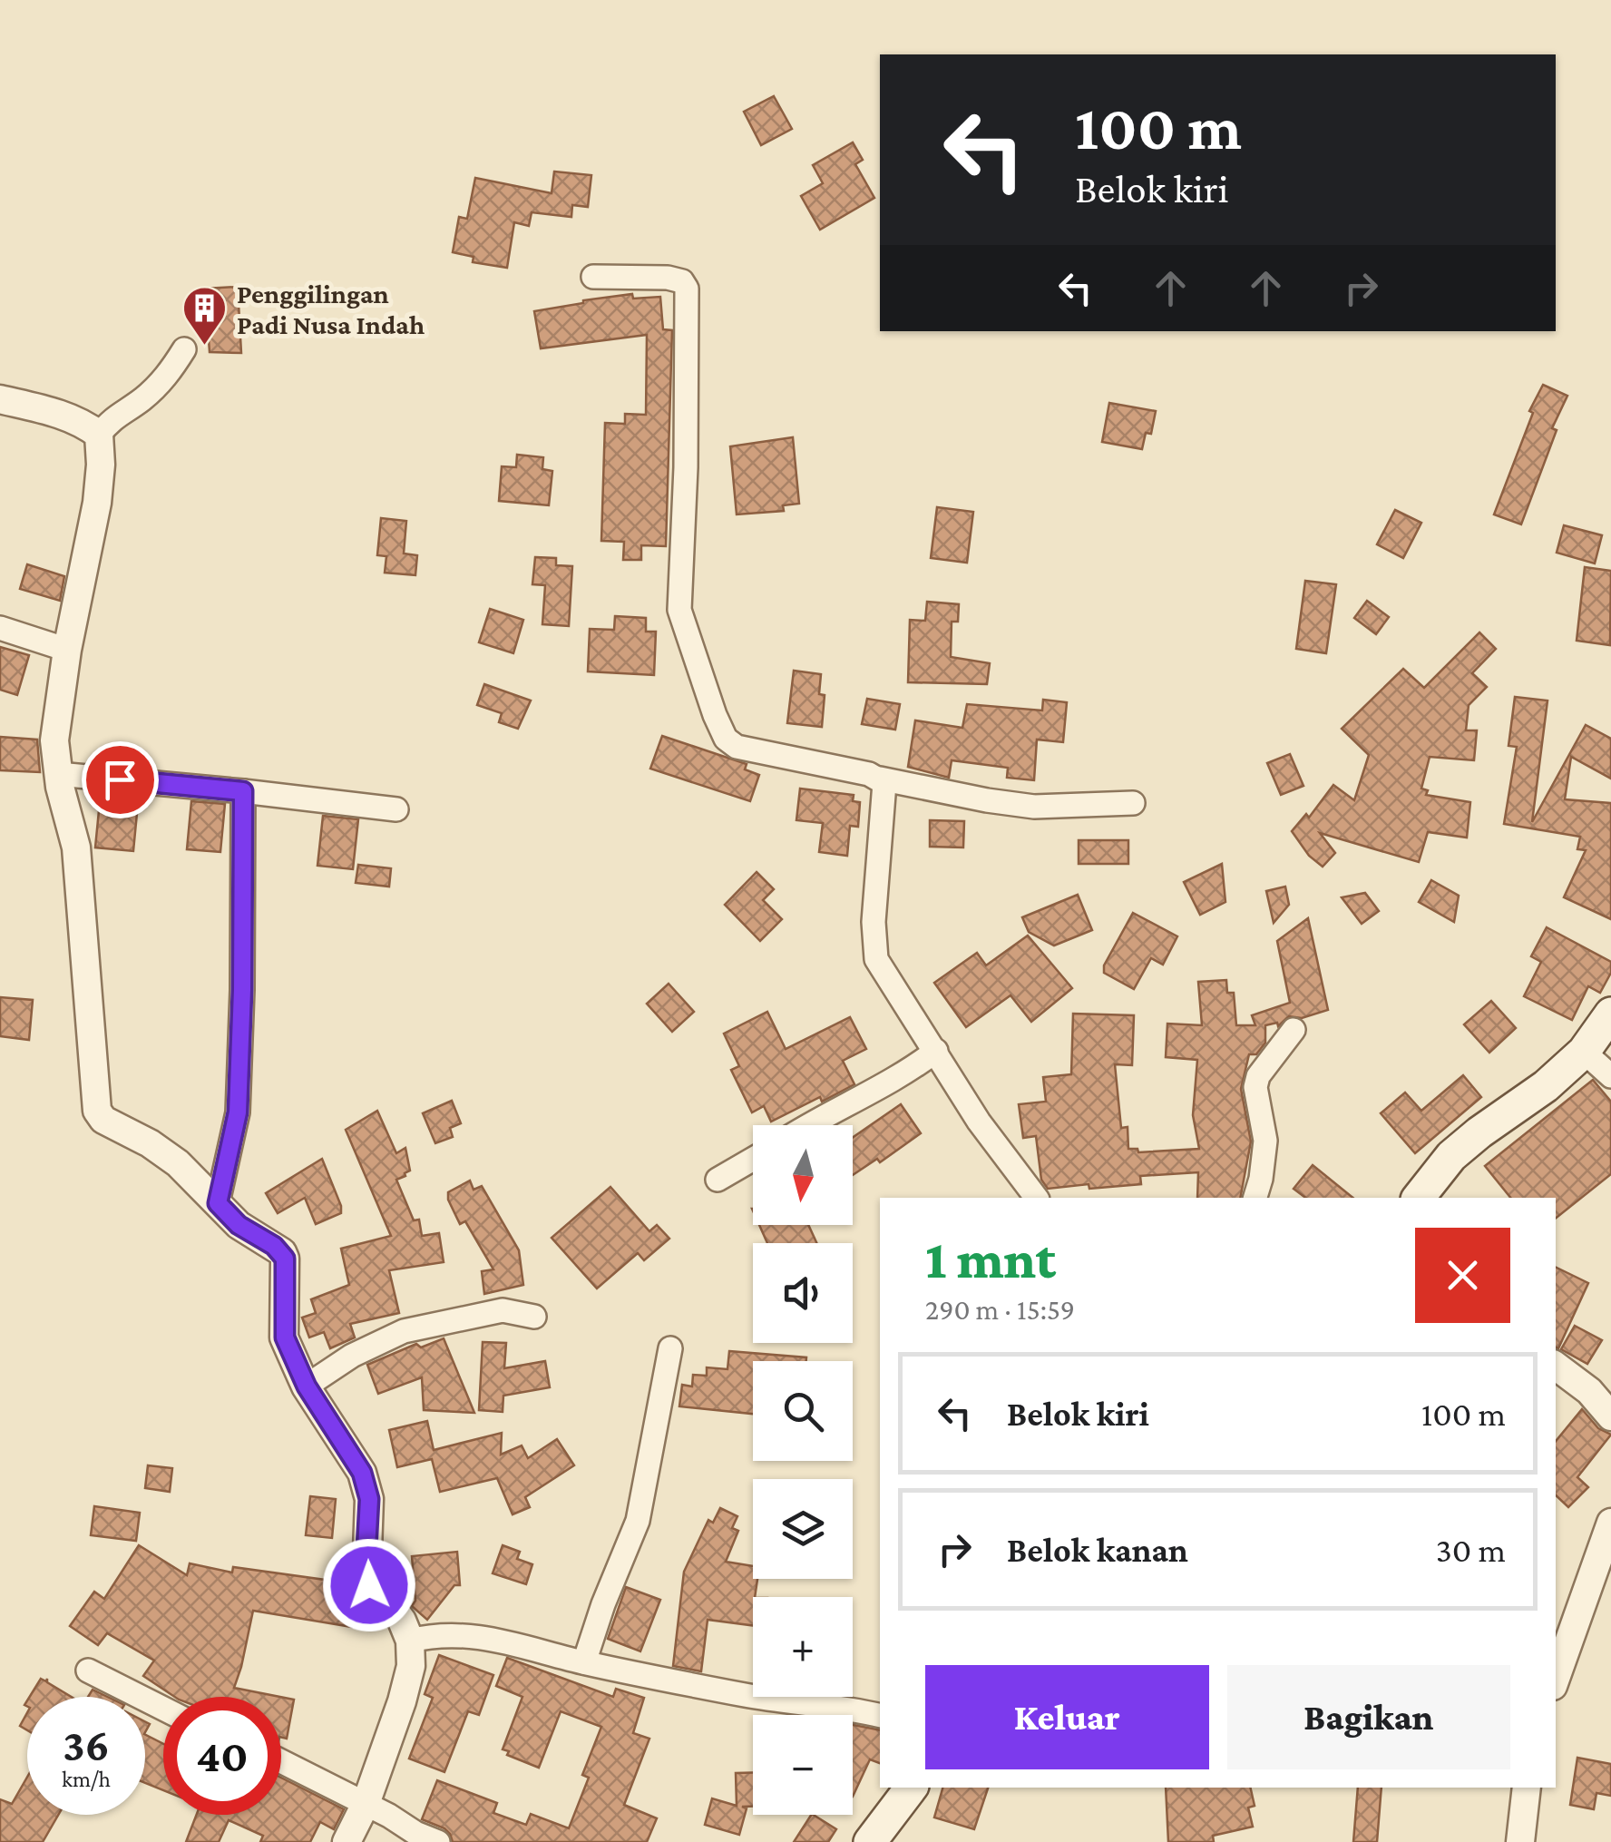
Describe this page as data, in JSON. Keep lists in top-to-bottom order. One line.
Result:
{"places":{"building":["Penggilingan Padi Nusa Indah"]},"north":"bottom","page":{"turn":["100 m","Belok kiri"],"map_buttons":["+","−"],"heading":["1 mnt","290 m · 15:59"],"list":[{"name":"Belok kiri","value":"100 m"},{"name":"Belok kanan","value":"30 m"}],"buttons":["Keluar","Bagikan"],"speed":"36 km/h","limit":"40"}}
